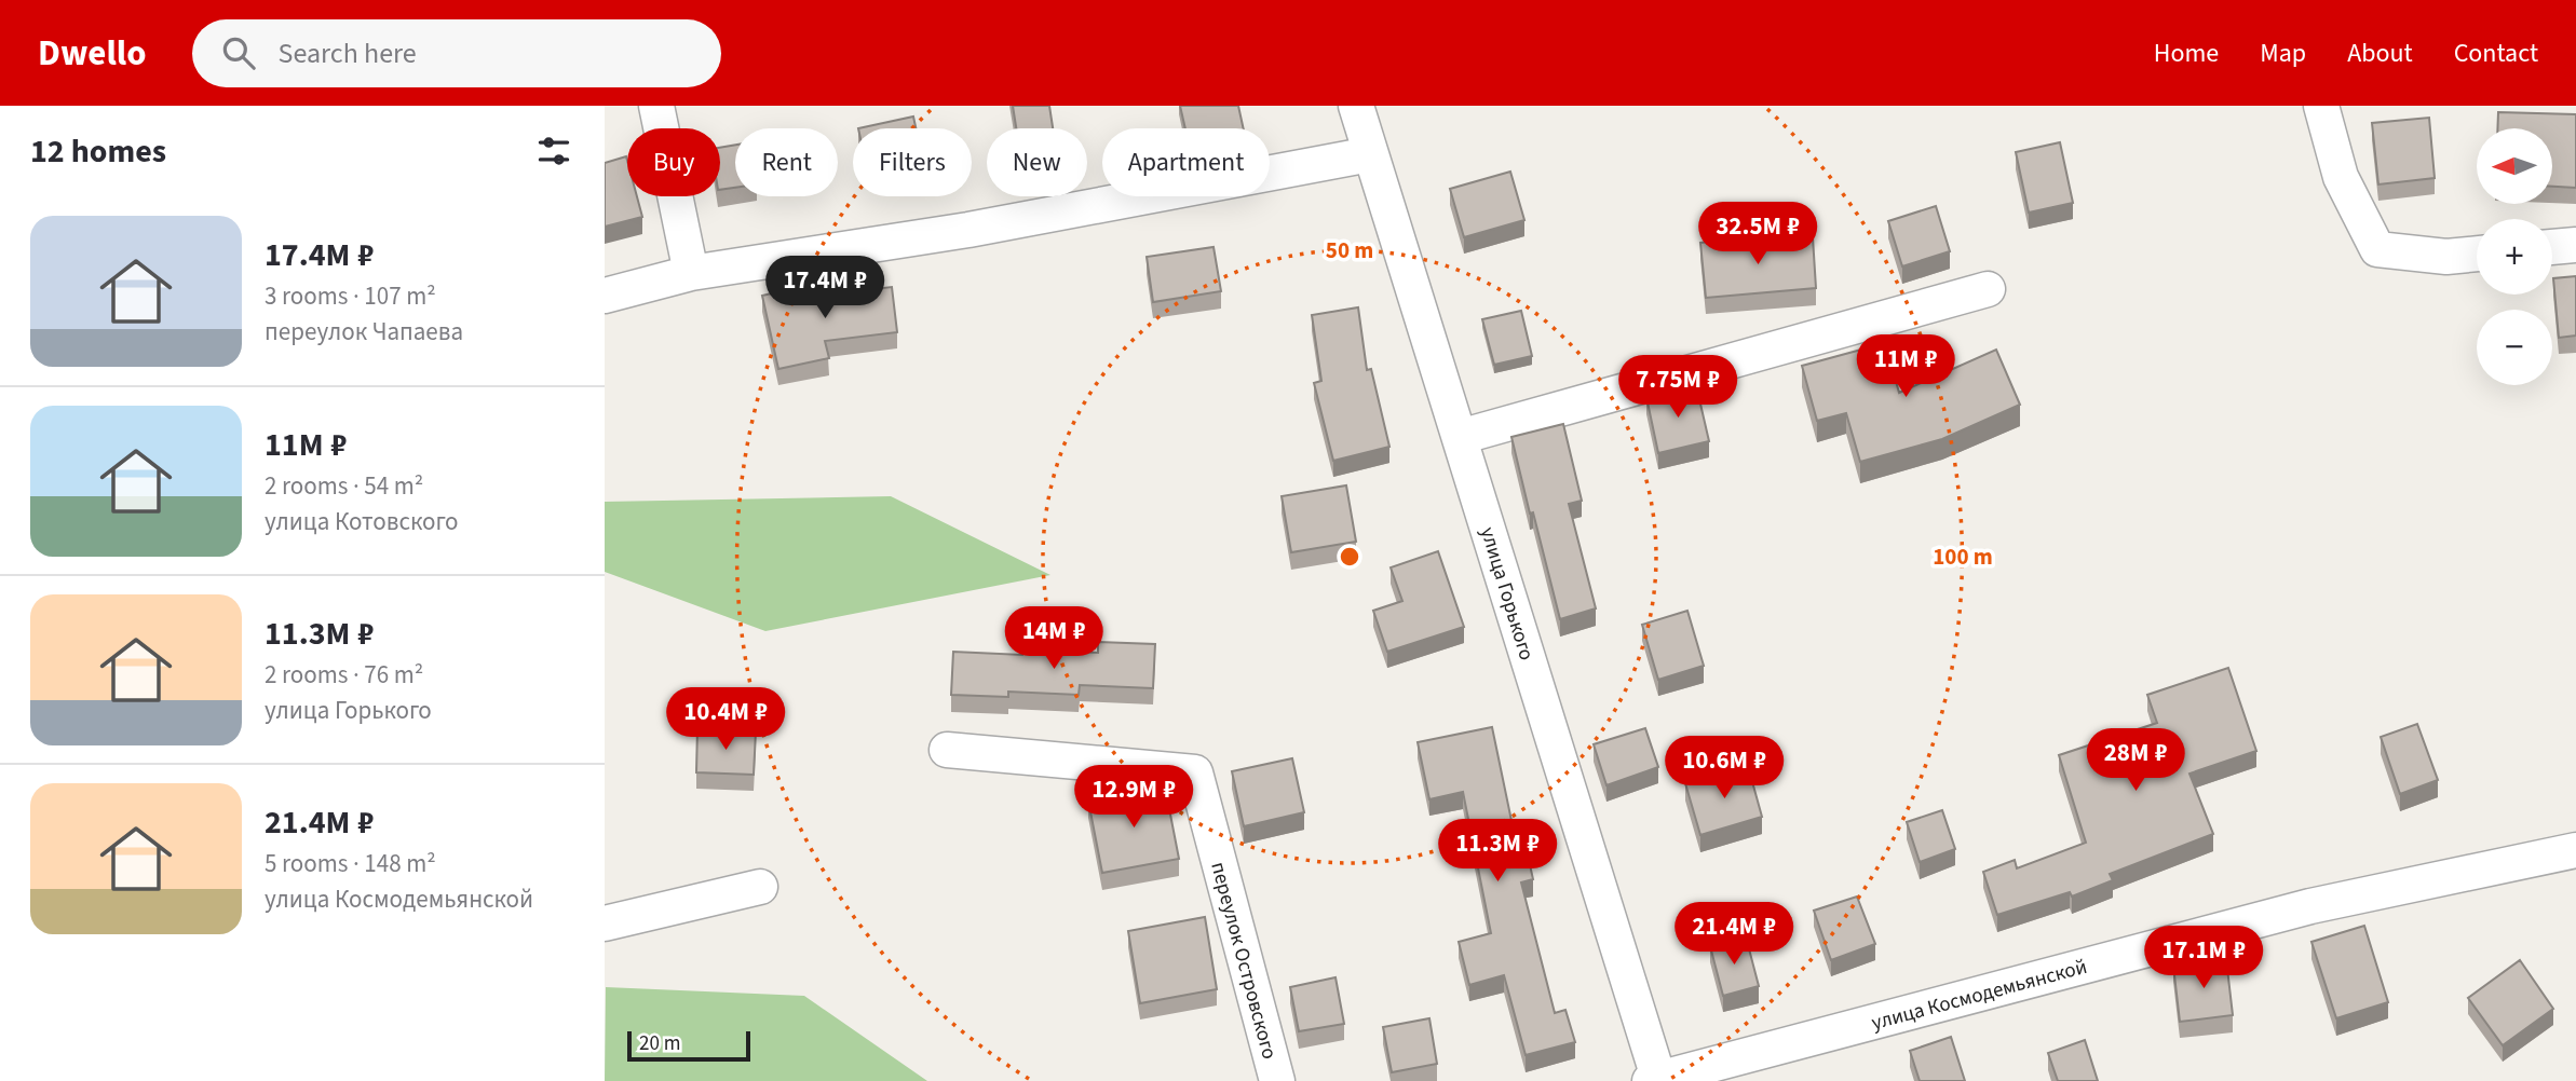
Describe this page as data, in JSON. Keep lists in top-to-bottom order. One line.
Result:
{"streets":{"street":["улица Горького","переулок Островского","улица Космодемьянской"]},"crossings":[["улица Горького","улица Космодемьянской"]],"scale_bar":"20 m","north":"left","page":{"header":"Dwello","search":"Search here","nav":["Home","Map","About","Contact"],"heading":"12 homes","map_buttons":["+","−"],"chip":["Buy","Rent","Filters","New","Apartment"],"list":[{"name":"17.4M ₽","note":"3 rooms · 107 m² · переулок Чапаева"},{"name":"11M ₽","note":"2 rooms · 54 m² · улица Котовского"},{"name":"11.3M ₽","note":"2 rooms · 76 m² · улица Горького"},{"name":"21.4M ₽","note":"5 rooms · 148 m² · улица Космодемьянской"}],"price":["32.5M ₽","17.4M ₽","11M ₽","7.75M ₽","14M ₽","10.4M ₽","28M ₽","10.6M ₽","12.9M ₽","11.3M ₽","21.4M ₽","17.1M ₽"],"scale":"20 m"},"rings":["50 m","100 m"]}
